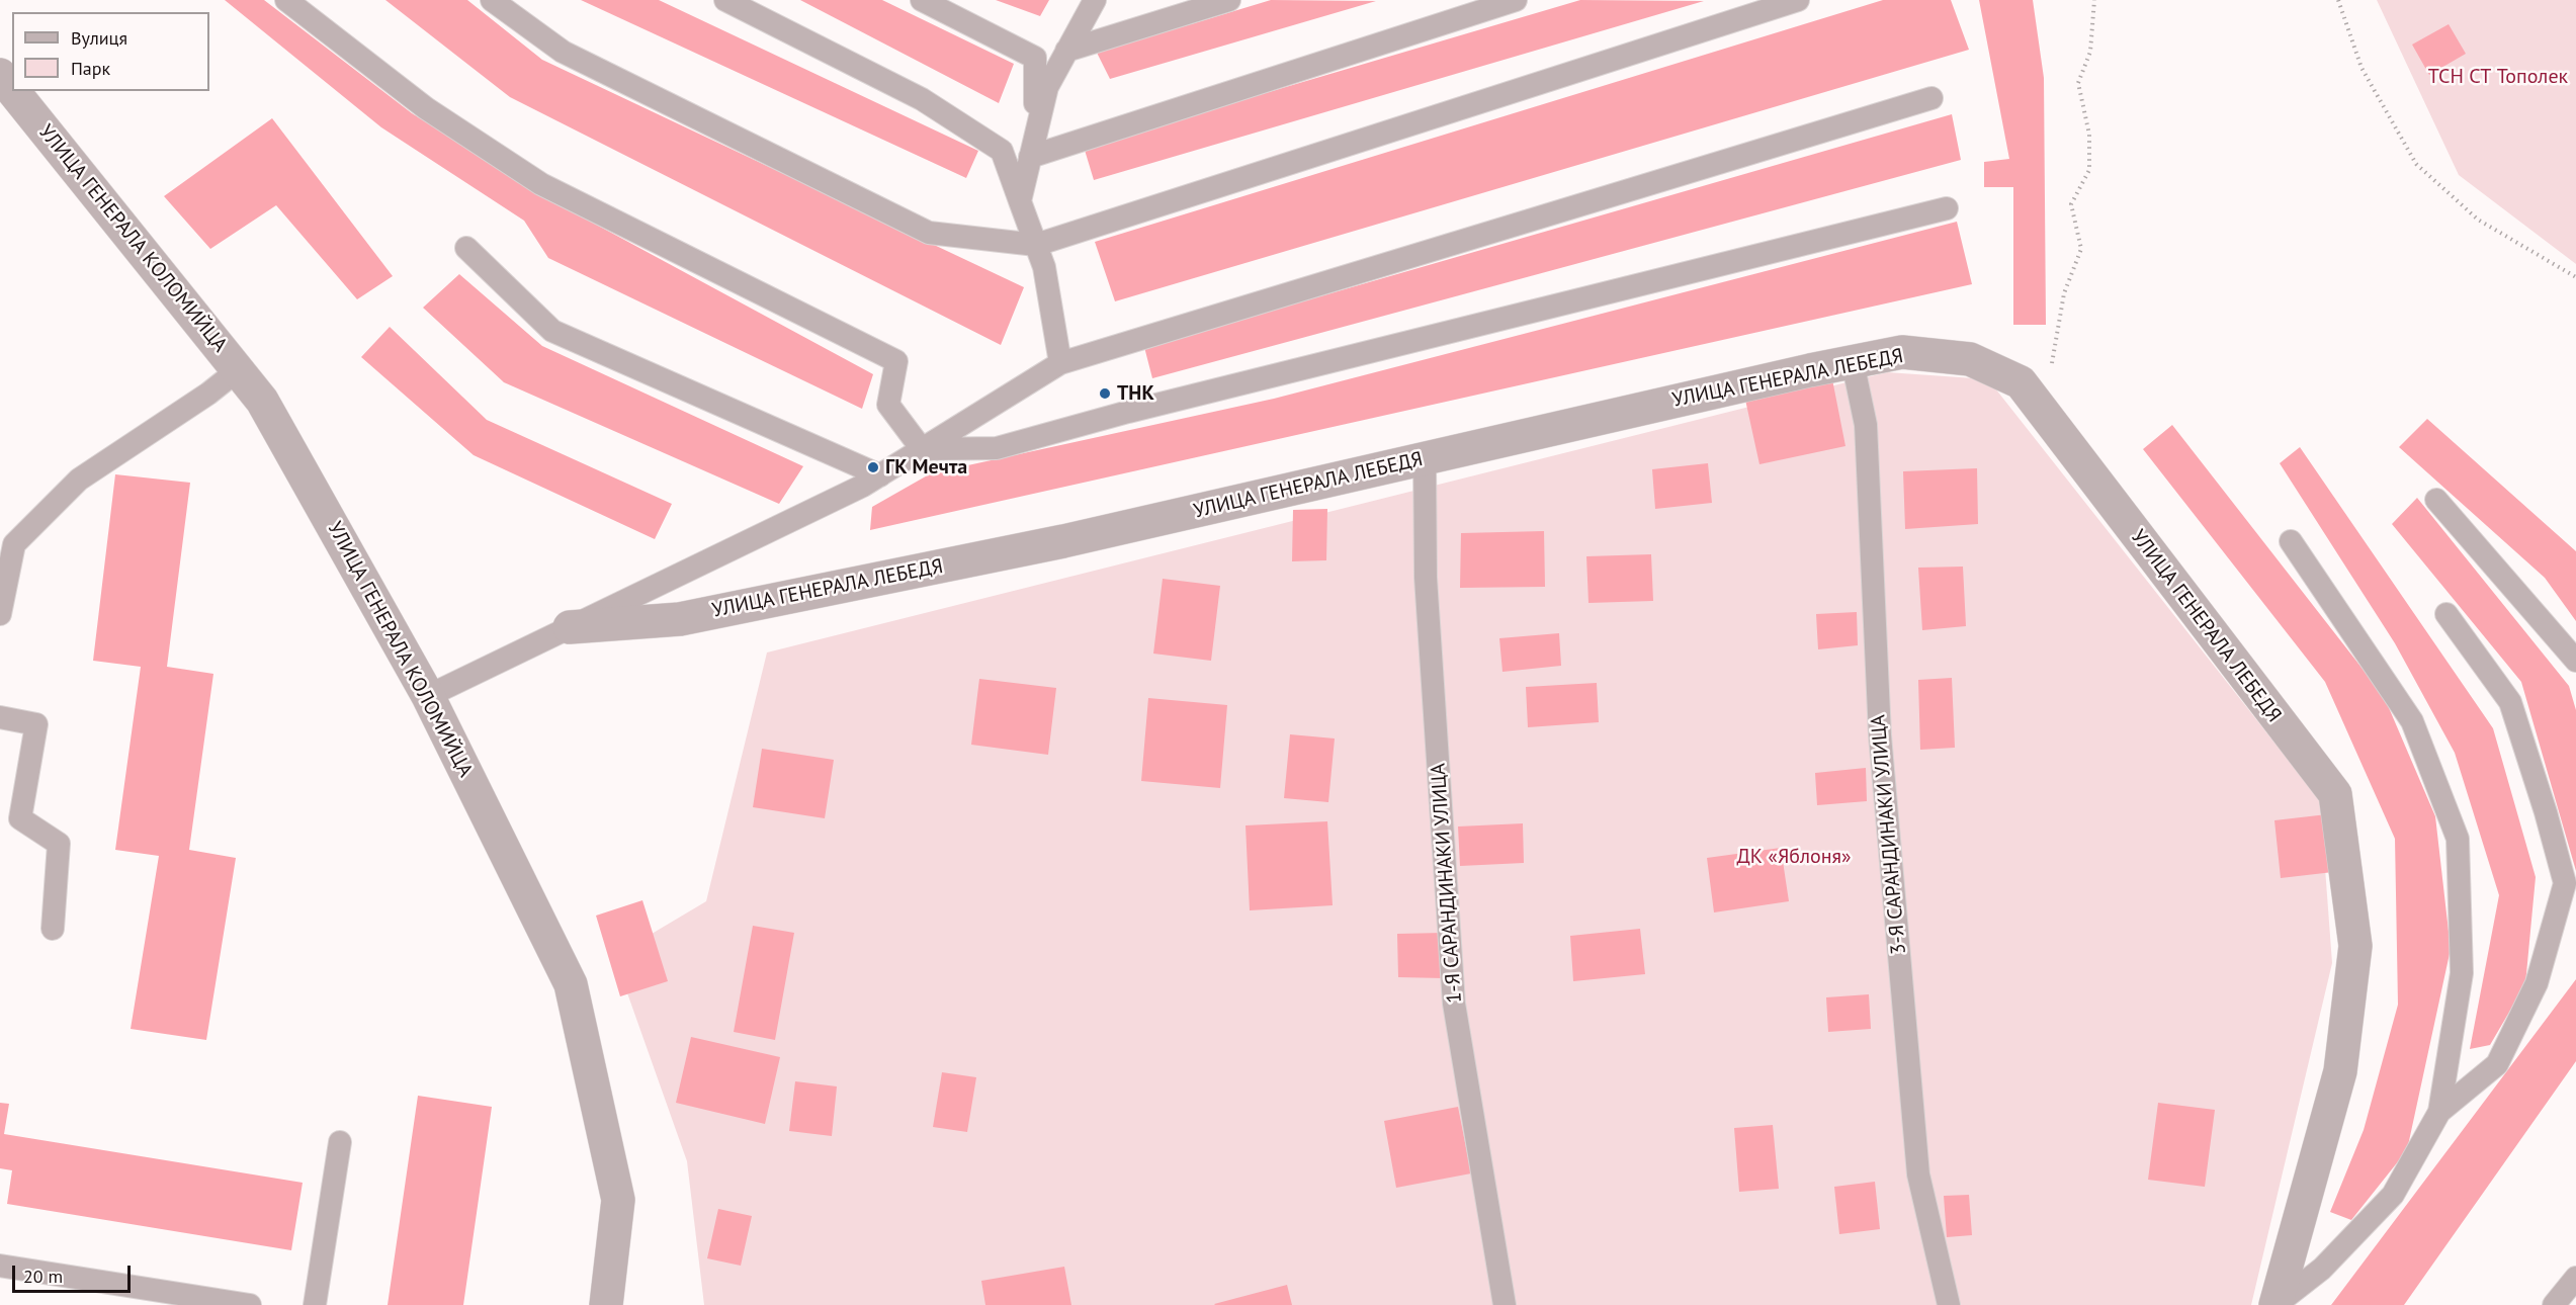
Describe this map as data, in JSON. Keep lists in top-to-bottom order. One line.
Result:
{"streets":{"street":["УЛИЦА ГЕНЕРАЛА КОЛОМИЙЦА","УЛИЦА ГЕНЕРАЛА ЛЕБЕДЯ"],"lane":["3-Я САРАНДИНАКИ УЛИЦА","1-Я САРАНДИНАКИ УЛИЦА"]},"crossings":[["УЛИЦА ГЕНЕРАЛА ЛЕБЕДЯ","3-Я САРАНДИНАКИ УЛИЦА"],["УЛИЦА ГЕНЕРАЛА ЛЕБЕДЯ","1-Я САРАНДИНАКИ УЛИЦА"]],"parks":["ТСН СТ Тополек","ДК «Яблоня»"],"places":["ТНК","ГК Мечта"],"legend":["Вулиця","Парк"],"scale_bar":"20 m"}
